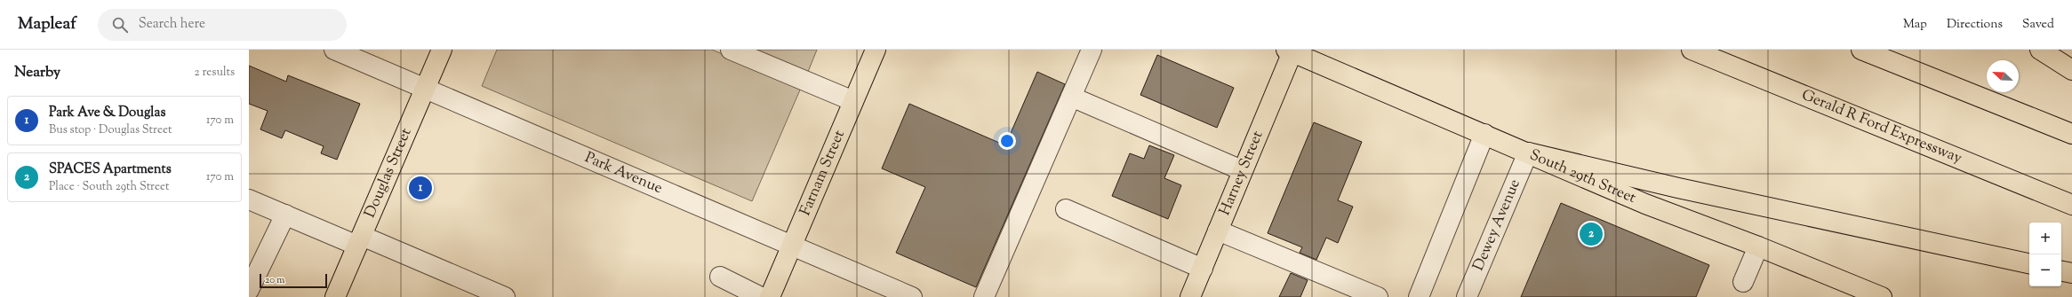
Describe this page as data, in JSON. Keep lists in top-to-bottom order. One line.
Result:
{"streets":{"main road":["Gerald R Ford Expressway","Douglas Street","Harney Street","Farnam Street","South 29th Street"],"street":["Park Avenue","Dewey Avenue"]},"crossings":[["Douglas Street","Park Avenue"],["Park Avenue","Farnam Street"],["Harney Street","South 29th Street"],["South 29th Street","Dewey Avenue"]],"scale_bar":"20 m","north":"top left","page":{"header":"Mapleaf","search":"Search here","nav":["Map","Directions","Saved"],"heading":["Nearby","2 results"],"list":[{"mark":"1","name":"Park Ave & Douglas","note":"Bus stop · Douglas Street","value":"170 m"},{"mark":"2","name":"SPACES Apartments","note":"Place · South 29th Street","value":"170 m"}],"pins":["1","2"],"map_buttons":["+","−"],"scale":"20 m"}}
